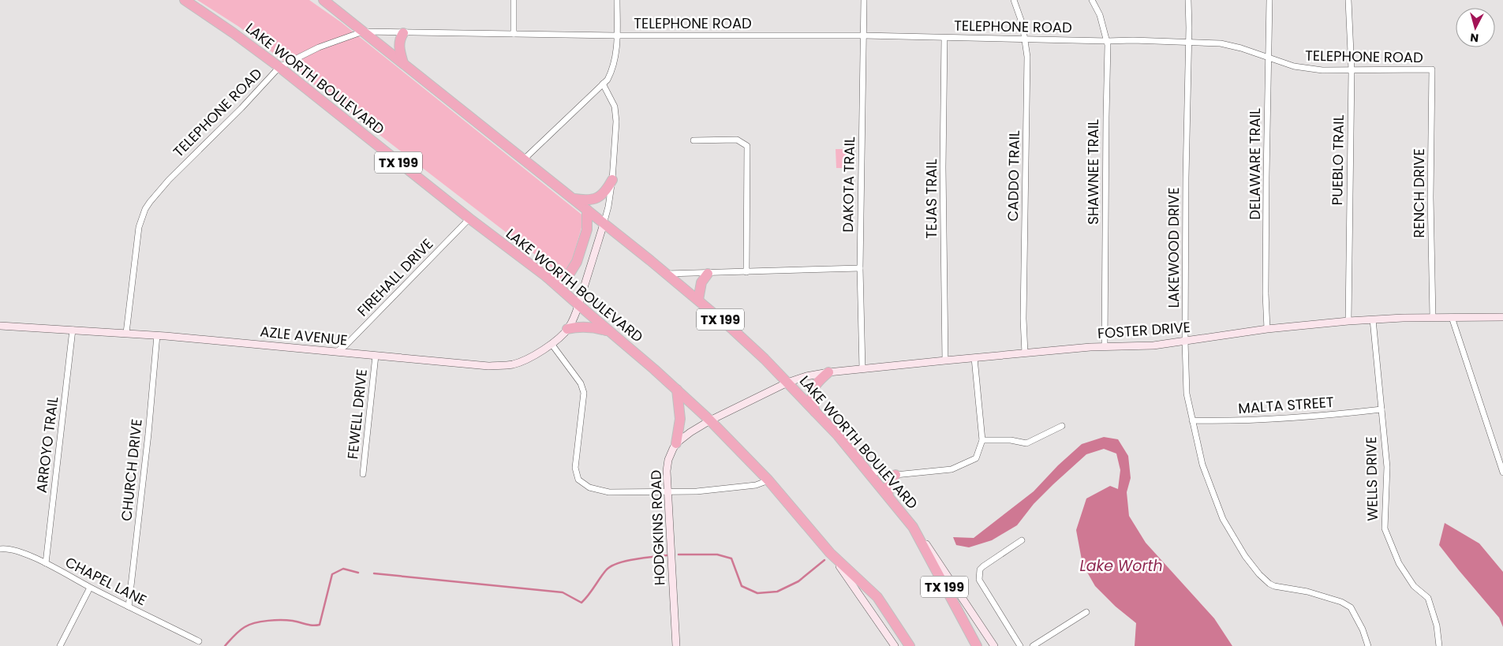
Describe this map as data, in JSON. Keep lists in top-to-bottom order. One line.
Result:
{"streets":{"highway":["LAKE WORTH BOULEVARD","TX 199"],"street":["TELEPHONE ROAD","PUEBLO TRAIL","DELAWARE TRAIL","SHAWNEE TRAIL","CADDO TRAIL","DAKOTA TRAIL","RENCH DRIVE","TEJAS TRAIL","LAKEWOOD DRIVE","FIREHALL DRIVE","FOSTER DRIVE","AZLE AVENUE","MALTA STREET","FEWELL DRIVE","ARROYO TRAIL","CHURCH DRIVE","WELLS DRIVE","HODGKINS ROAD","CHAPEL LANE"]},"crossings":[["TELEPHONE ROAD","LAKE WORTH BOULEVARD"],["TELEPHONE ROAD","PUEBLO TRAIL"],["TELEPHONE ROAD","DELAWARE TRAIL"],["TELEPHONE ROAD","SHAWNEE TRAIL"],["TELEPHONE ROAD","CADDO TRAIL"],["TELEPHONE ROAD","DAKOTA TRAIL"],["TELEPHONE ROAD","RENCH DRIVE"],["TELEPHONE ROAD","TEJAS TRAIL"],["TELEPHONE ROAD","LAKEWOOD DRIVE"],["TELEPHONE ROAD","AZLE AVENUE"],["LAKE WORTH BOULEVARD","TX 199"],["LAKE WORTH BOULEVARD","FIREHALL DRIVE"],["LAKE WORTH BOULEVARD","FOSTER DRIVE"],["LAKE WORTH BOULEVARD","AZLE AVENUE"],["PUEBLO TRAIL","FOSTER DRIVE"],["DELAWARE TRAIL","FOSTER DRIVE"],["SHAWNEE TRAIL","FOSTER DRIVE"],["CADDO TRAIL","FOSTER DRIVE"],["DAKOTA TRAIL","FOSTER DRIVE"],["RENCH DRIVE","FOSTER DRIVE"],["TEJAS TRAIL","FOSTER DRIVE"],["LAKEWOOD DRIVE","FOSTER DRIVE"],["LAKEWOOD DRIVE","MALTA STREET"],["FIREHALL DRIVE","AZLE AVENUE"],["FOSTER DRIVE","WELLS DRIVE"],["AZLE AVENUE","FEWELL DRIVE"],["AZLE AVENUE","ARROYO TRAIL"],["AZLE AVENUE","CHURCH DRIVE"],["MALTA STREET","WELLS DRIVE"],["ARROYO TRAIL","CHAPEL LANE"],["CHURCH DRIVE","CHAPEL LANE"]],"water":["Lake Worth"],"north":"bottom"}
